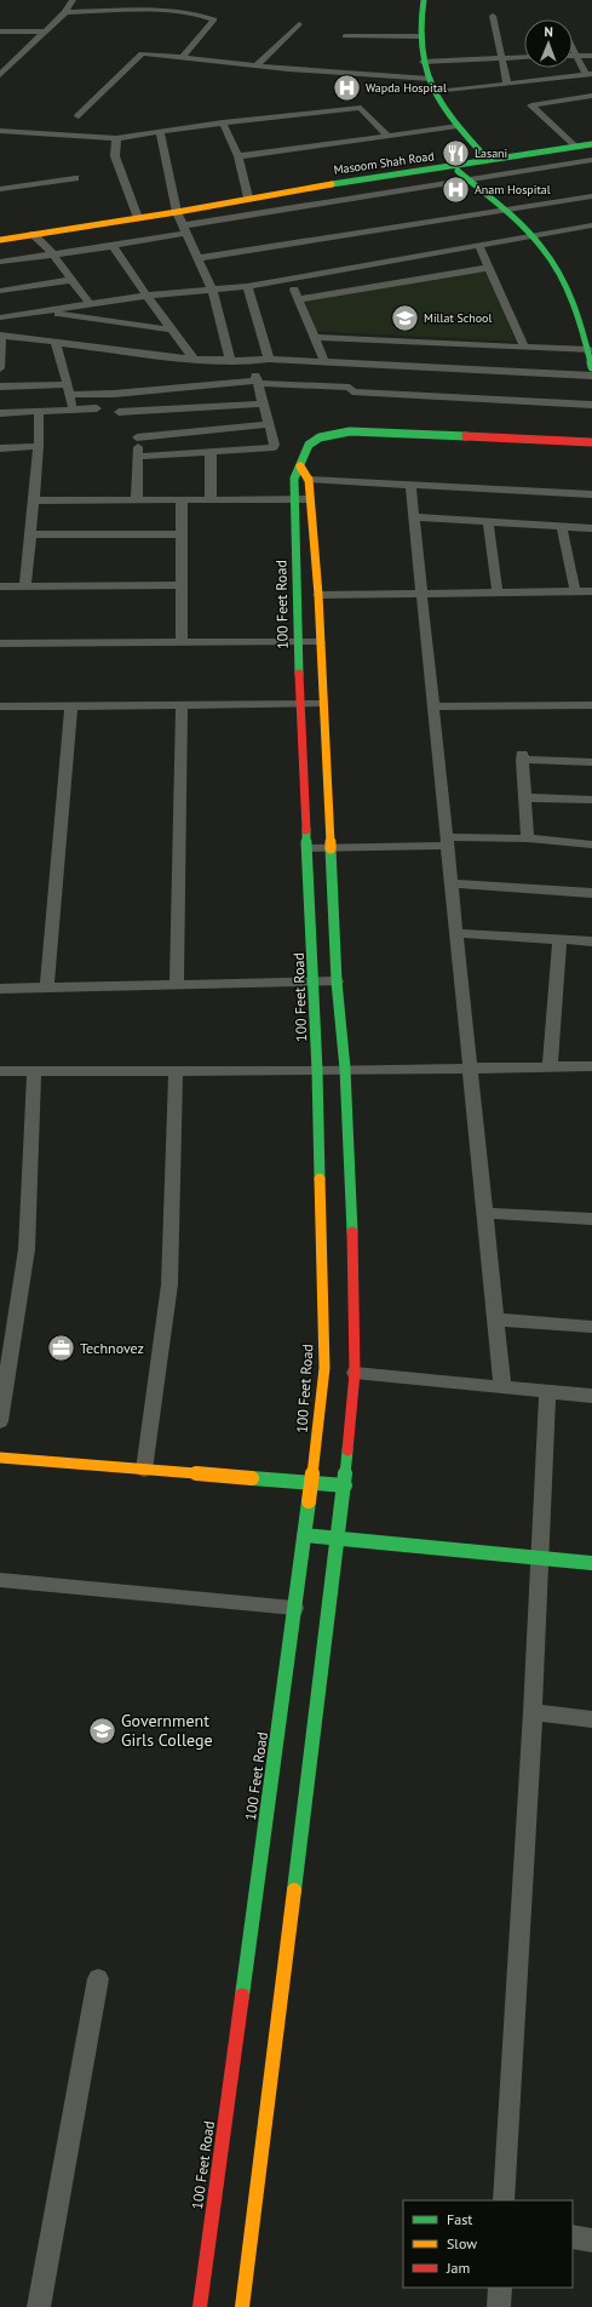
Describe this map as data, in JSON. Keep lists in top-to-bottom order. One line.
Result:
{"streets":{"main road":["Masoom Shah Road","100 Feet Road"]},"places":{"hospital":["Wapda Hospital","Anam Hospital"],"restaurant":["Lasani"],"school or university":["Millat School","Government Girls College"],"office":["Technovez"]},"legend":["Fast","Slow","Jam"],"north":"top"}
